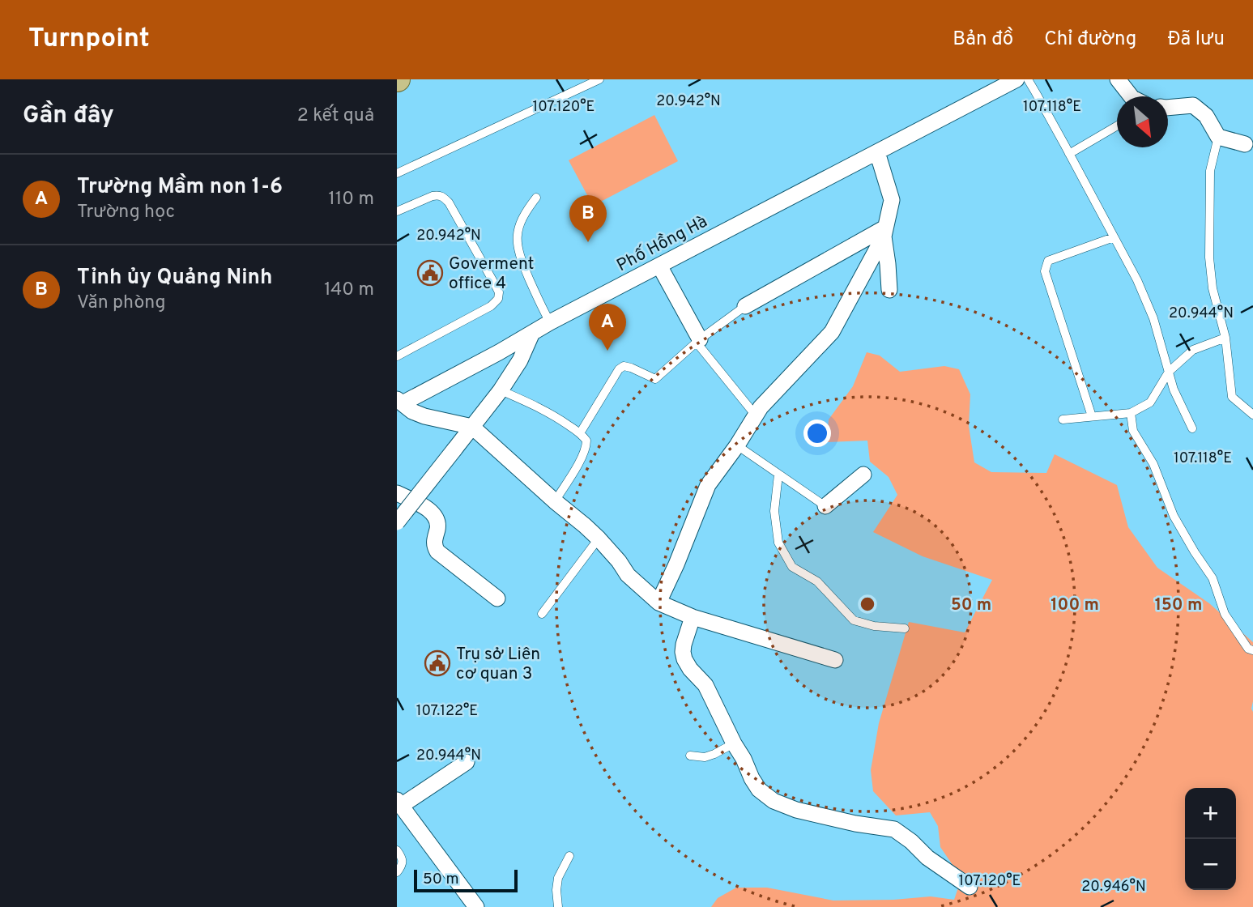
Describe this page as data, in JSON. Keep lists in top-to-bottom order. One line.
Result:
{"streets":{"street":["Phố Hồng Hà"]},"places":{"public building":["Goverment office 4","Trụ sở Liên cơ quan 3"]},"scale_bar":"50 m","north":"bottom right","page":{"header":"Turnpoint","nav":["Bản đồ","Chỉ đường","Đã lưu"],"heading":["Gần đây","2 kết quả"],"list":[{"mark":"A","name":"Trường Mầm non 1-6","note":"Trường học","value":"110 m"},{"mark":"B","name":"Tỉnh ủy Quảng Ninh","note":"Văn phòng","value":"140 m"}],"pins":["B","A"],"map_buttons":["+","−"],"scale":"50 m"},"coordinates":["20.942°N","107.120°E","107.118°E","20.944°N","107.122°E","20.946°N"],"rings":["50 m","100 m","150 m"]}
